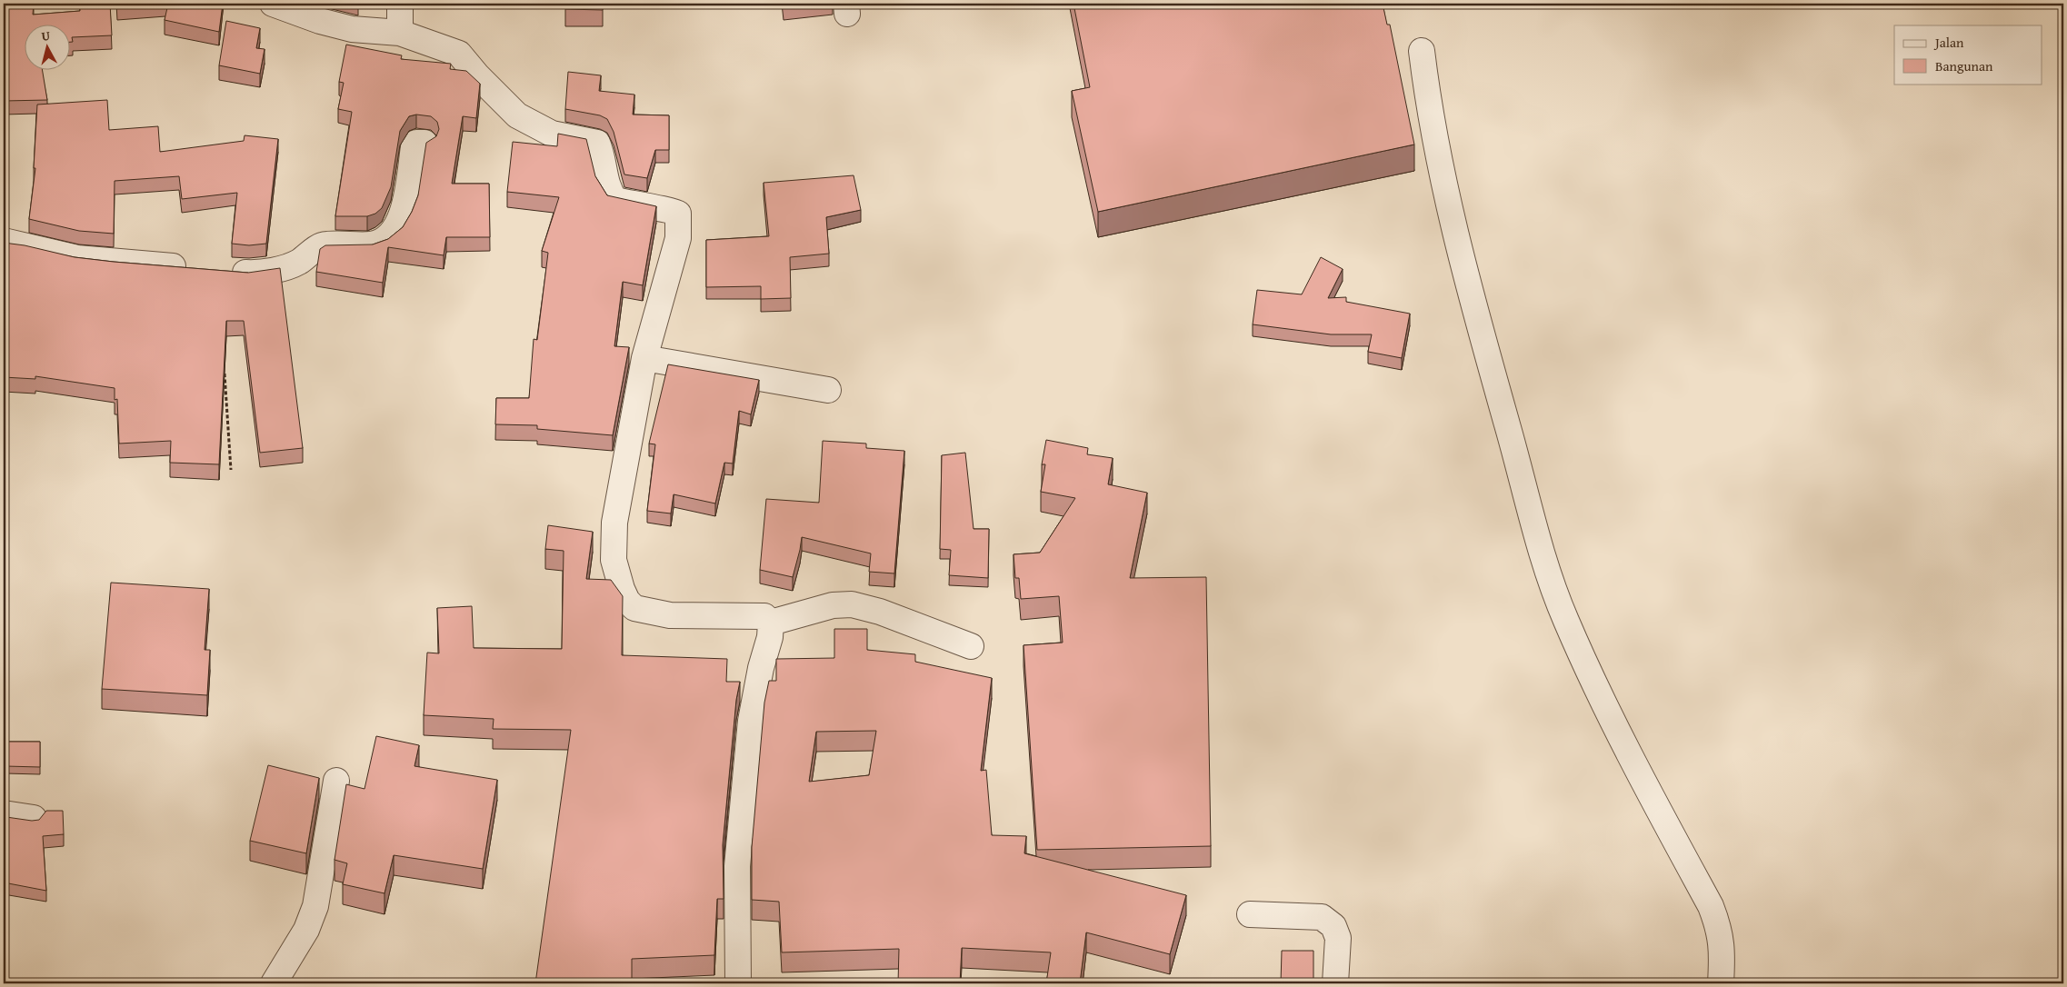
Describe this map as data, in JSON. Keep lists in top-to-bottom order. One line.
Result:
{"legend":["Jalan","Bangunan"],"north":"top"}
